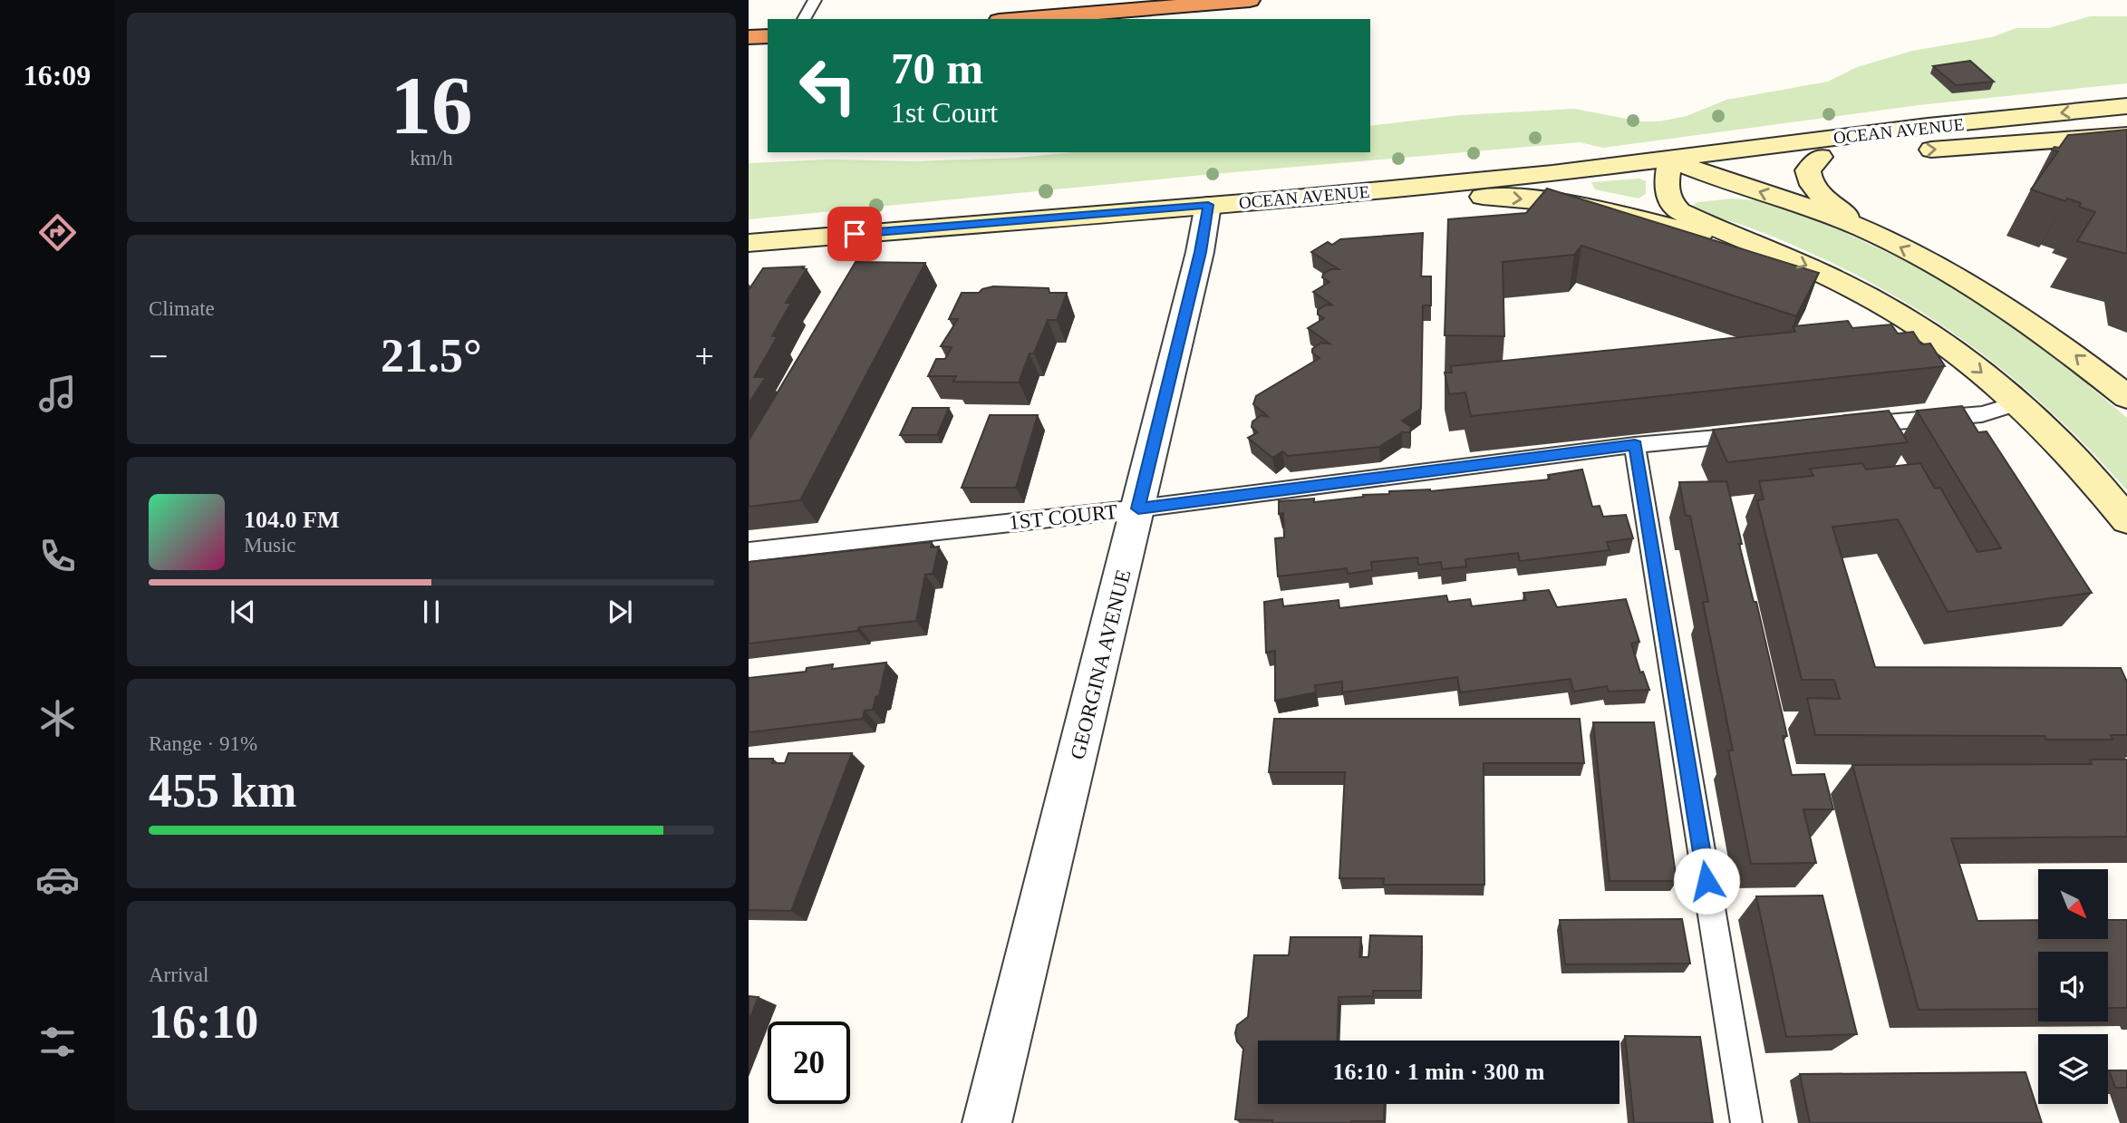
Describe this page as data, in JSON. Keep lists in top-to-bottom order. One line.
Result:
{"streets":{"main road":["OCEAN AVENUE"],"street":["GEORGINA AVENUE"],"lane":["1ST COURT"]},"crossings":[["OCEAN AVENUE","GEORGINA AVENUE"],["1ST COURT","GEORGINA AVENUE"]],"north":"bottom right","page":{"tabs":"16:09","tile":[["16","km/h"],"Climate",["Range · 91%","455 km"],["Arrival","16:10"]],"turn":["70 m","1st Court"],"heat":["−","21.5°","+"],"song":["104.0 FM","Music"],"limit":"20","trip":"16:10 · 1 min · 300 m"}}
